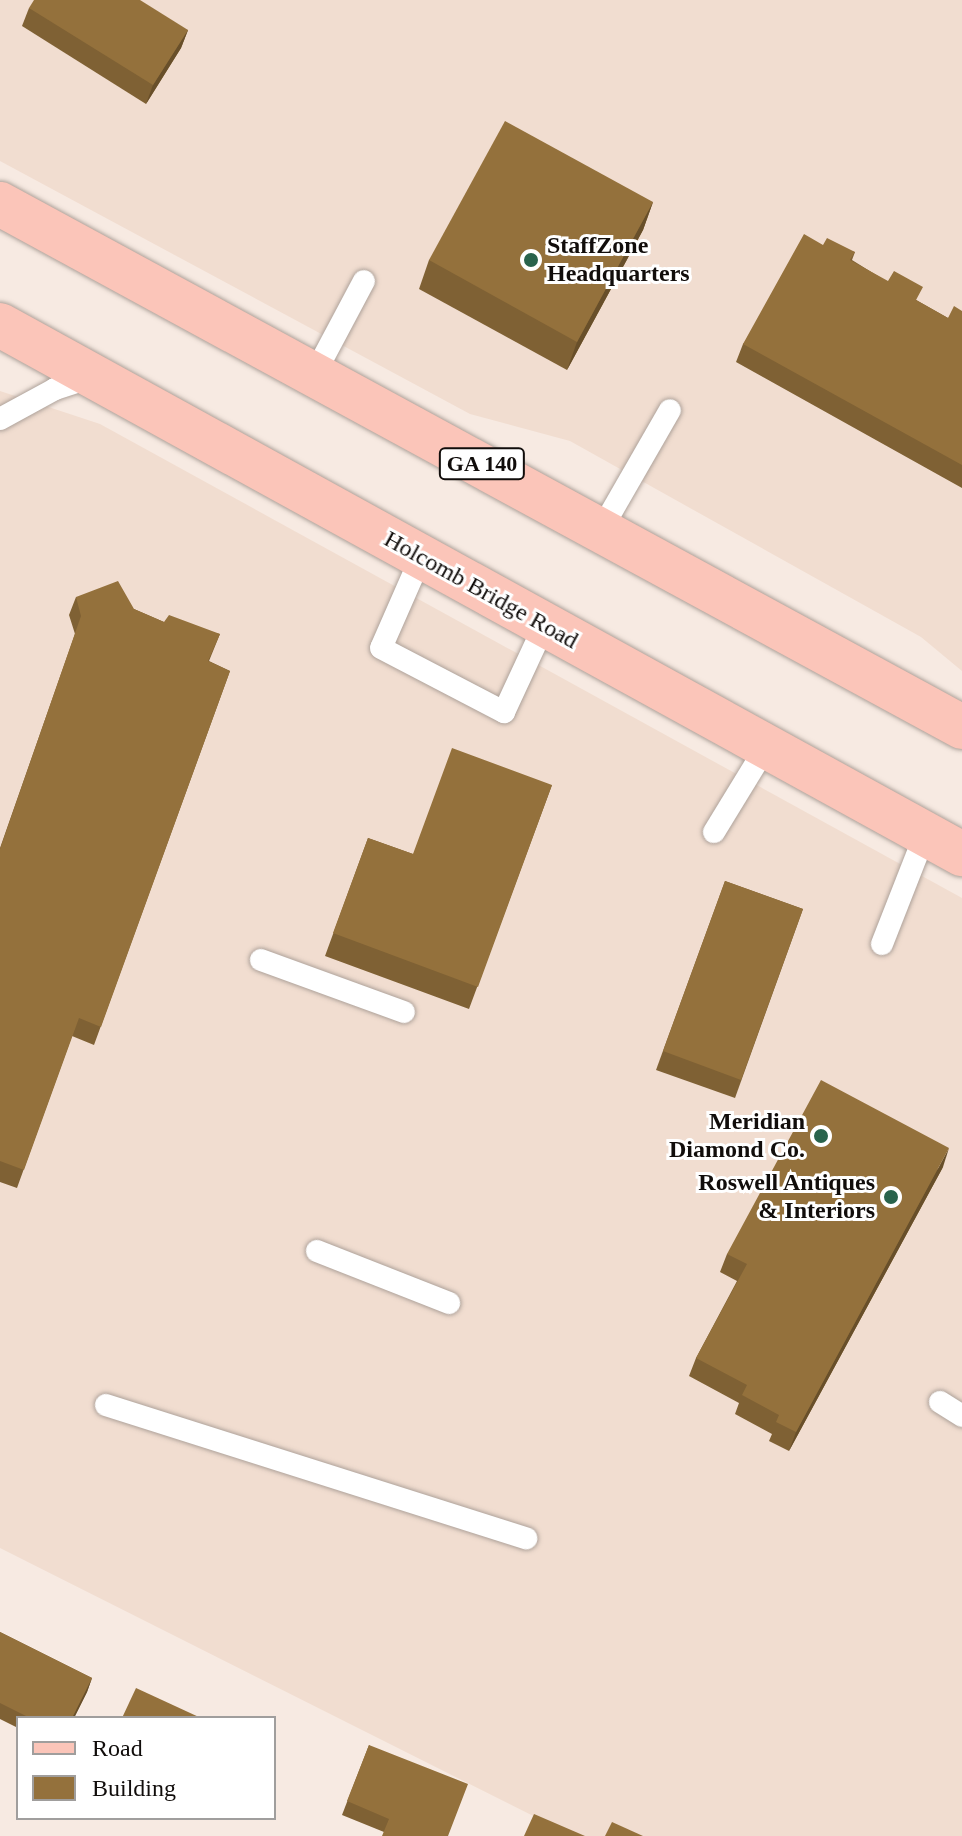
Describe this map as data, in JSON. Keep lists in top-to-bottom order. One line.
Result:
{"streets":{"main road":["GA 140","Holcomb Bridge Road"]},"places":["StaffZone Headquarters","Meridian Diamond Co.","Roswell Antiques & Interiors"],"legend":["Road","Building"]}
